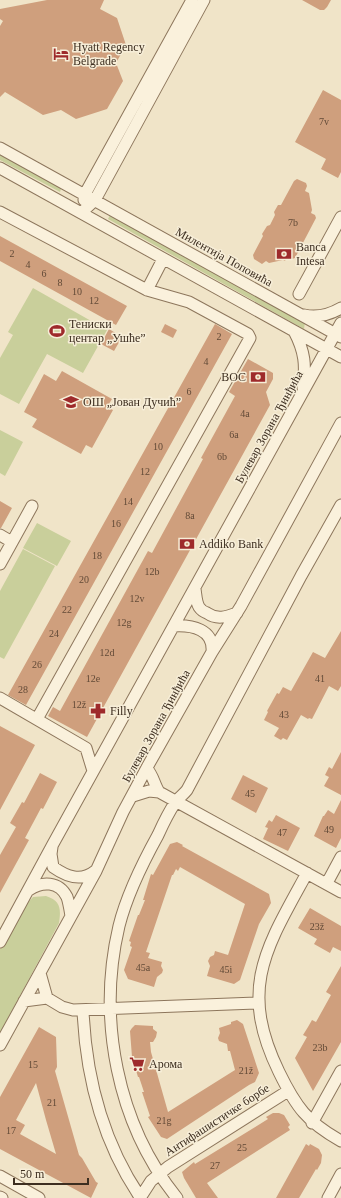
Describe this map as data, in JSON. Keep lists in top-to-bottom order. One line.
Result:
{"streets":{"street":["Милентија Поповића","Булевар Зорана Ђинђића","Антифашистичке борбе"]},"crossings":[["Милентија Поповића","Булевар Зорана Ђинђића"]],"places":{"hotel":["Hyatt Regency Belgrade"],"bank":["Banca Intesa","BOC","Addiko Bank"],"sports":["Тениски центар „Ушће”"],"school or university":["ОШ „Јован Дучић”"],"pharmacy":["Filly"],"supermarket":["Арома"]},"house_numbers":["7v","7b","2","4","6","8","10","12","2","4","6","4a","6a","10","6b","12","14","8a","16","18","12b","20","12v","22","12g","24","12d","26","12e","41","28","12ž","43","45","49","47","23ž","45a","45i","23b","15","21ž","21","21g","17","25","27"],"scale_bar":"50 m"}
